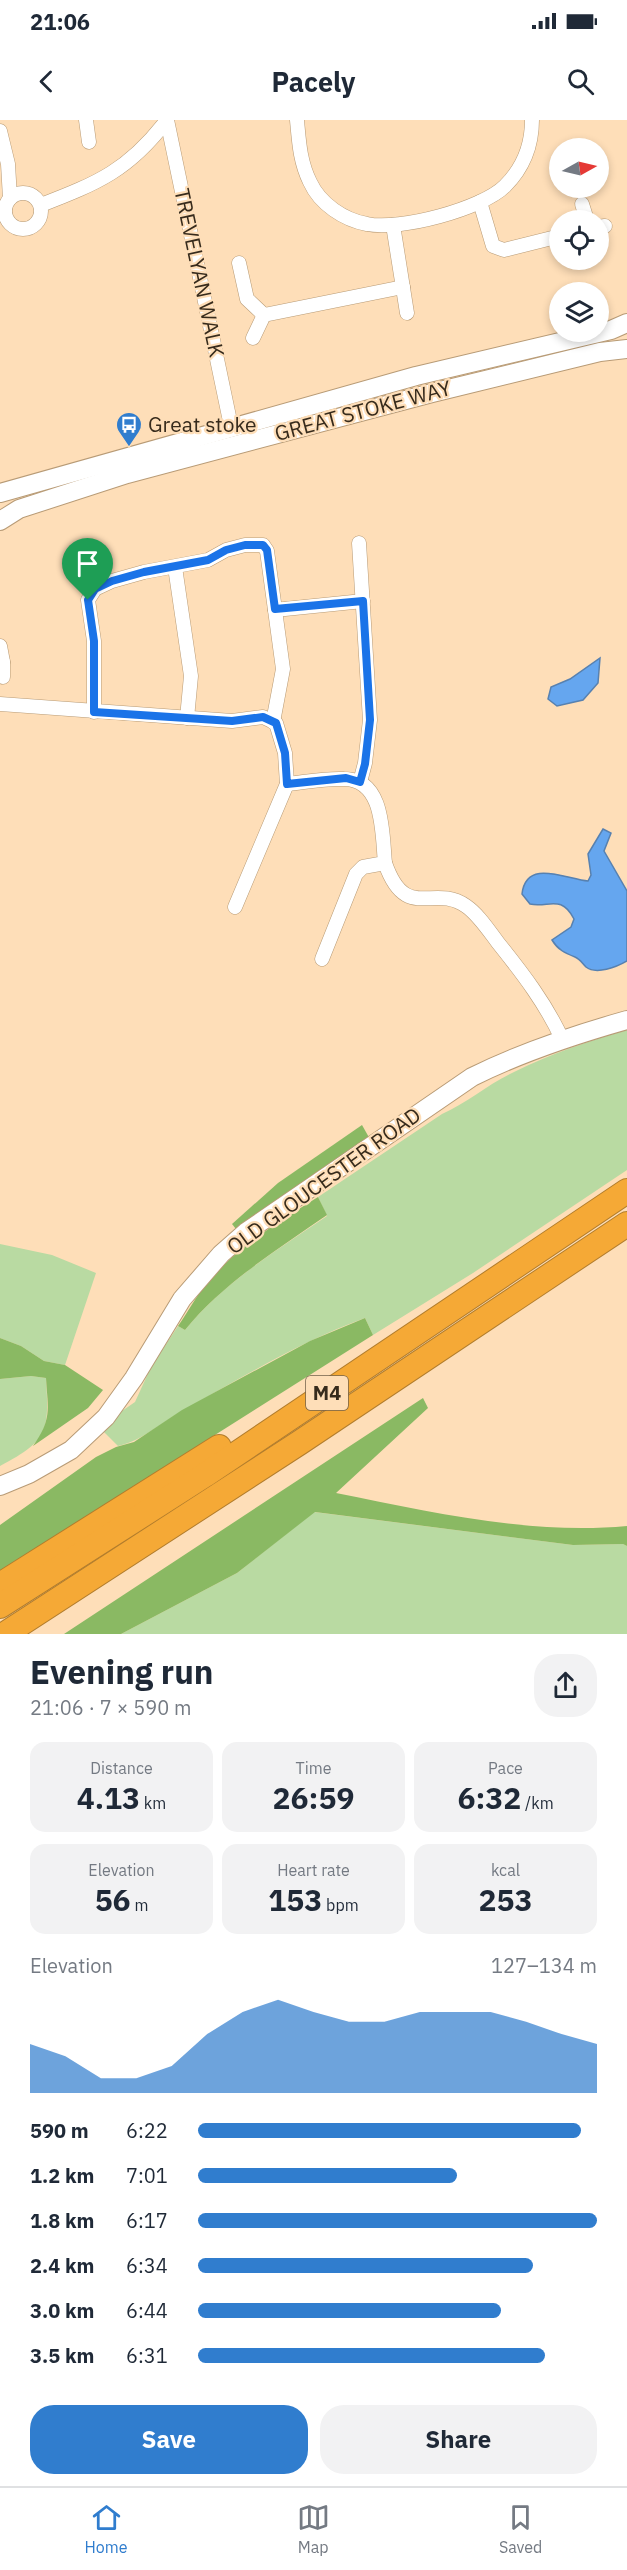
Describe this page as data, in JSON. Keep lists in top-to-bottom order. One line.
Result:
{"streets":{"highway":["M4"],"street":["TREVELYAN WALK","GREAT STOKE WAY","OLD GLOUCESTER ROAD"]},"crossings":[["TREVELYAN WALK","GREAT STOKE WAY"]],"places":{"bus stop":["Great stoke"]},"north":"right","page":{"status":"21:06","header":"Pacely","heading":["Evening run","21:06 · 7 × 590 m"],"stats":[["Distance","4.13 km"],["Time","26:59"],["Pace","6:32 /km"],["Elevation","56 m"],["Heart rate","153 bpm"],["kcal","253"]],"chart":["Elevation","127–134 m"],"list":[{"name":"590 m","note":"6:22"},{"name":"1.2 km","note":"7:01"},{"name":"1.8 km","note":"6:17"},{"name":"2.4 km","note":"6:34"},{"name":"3.0 km","note":"6:44"},{"name":"3.5 km","note":"6:31"}],"buttons":["Save","Share"],"tabs":["Home","Map","Saved"]}}
